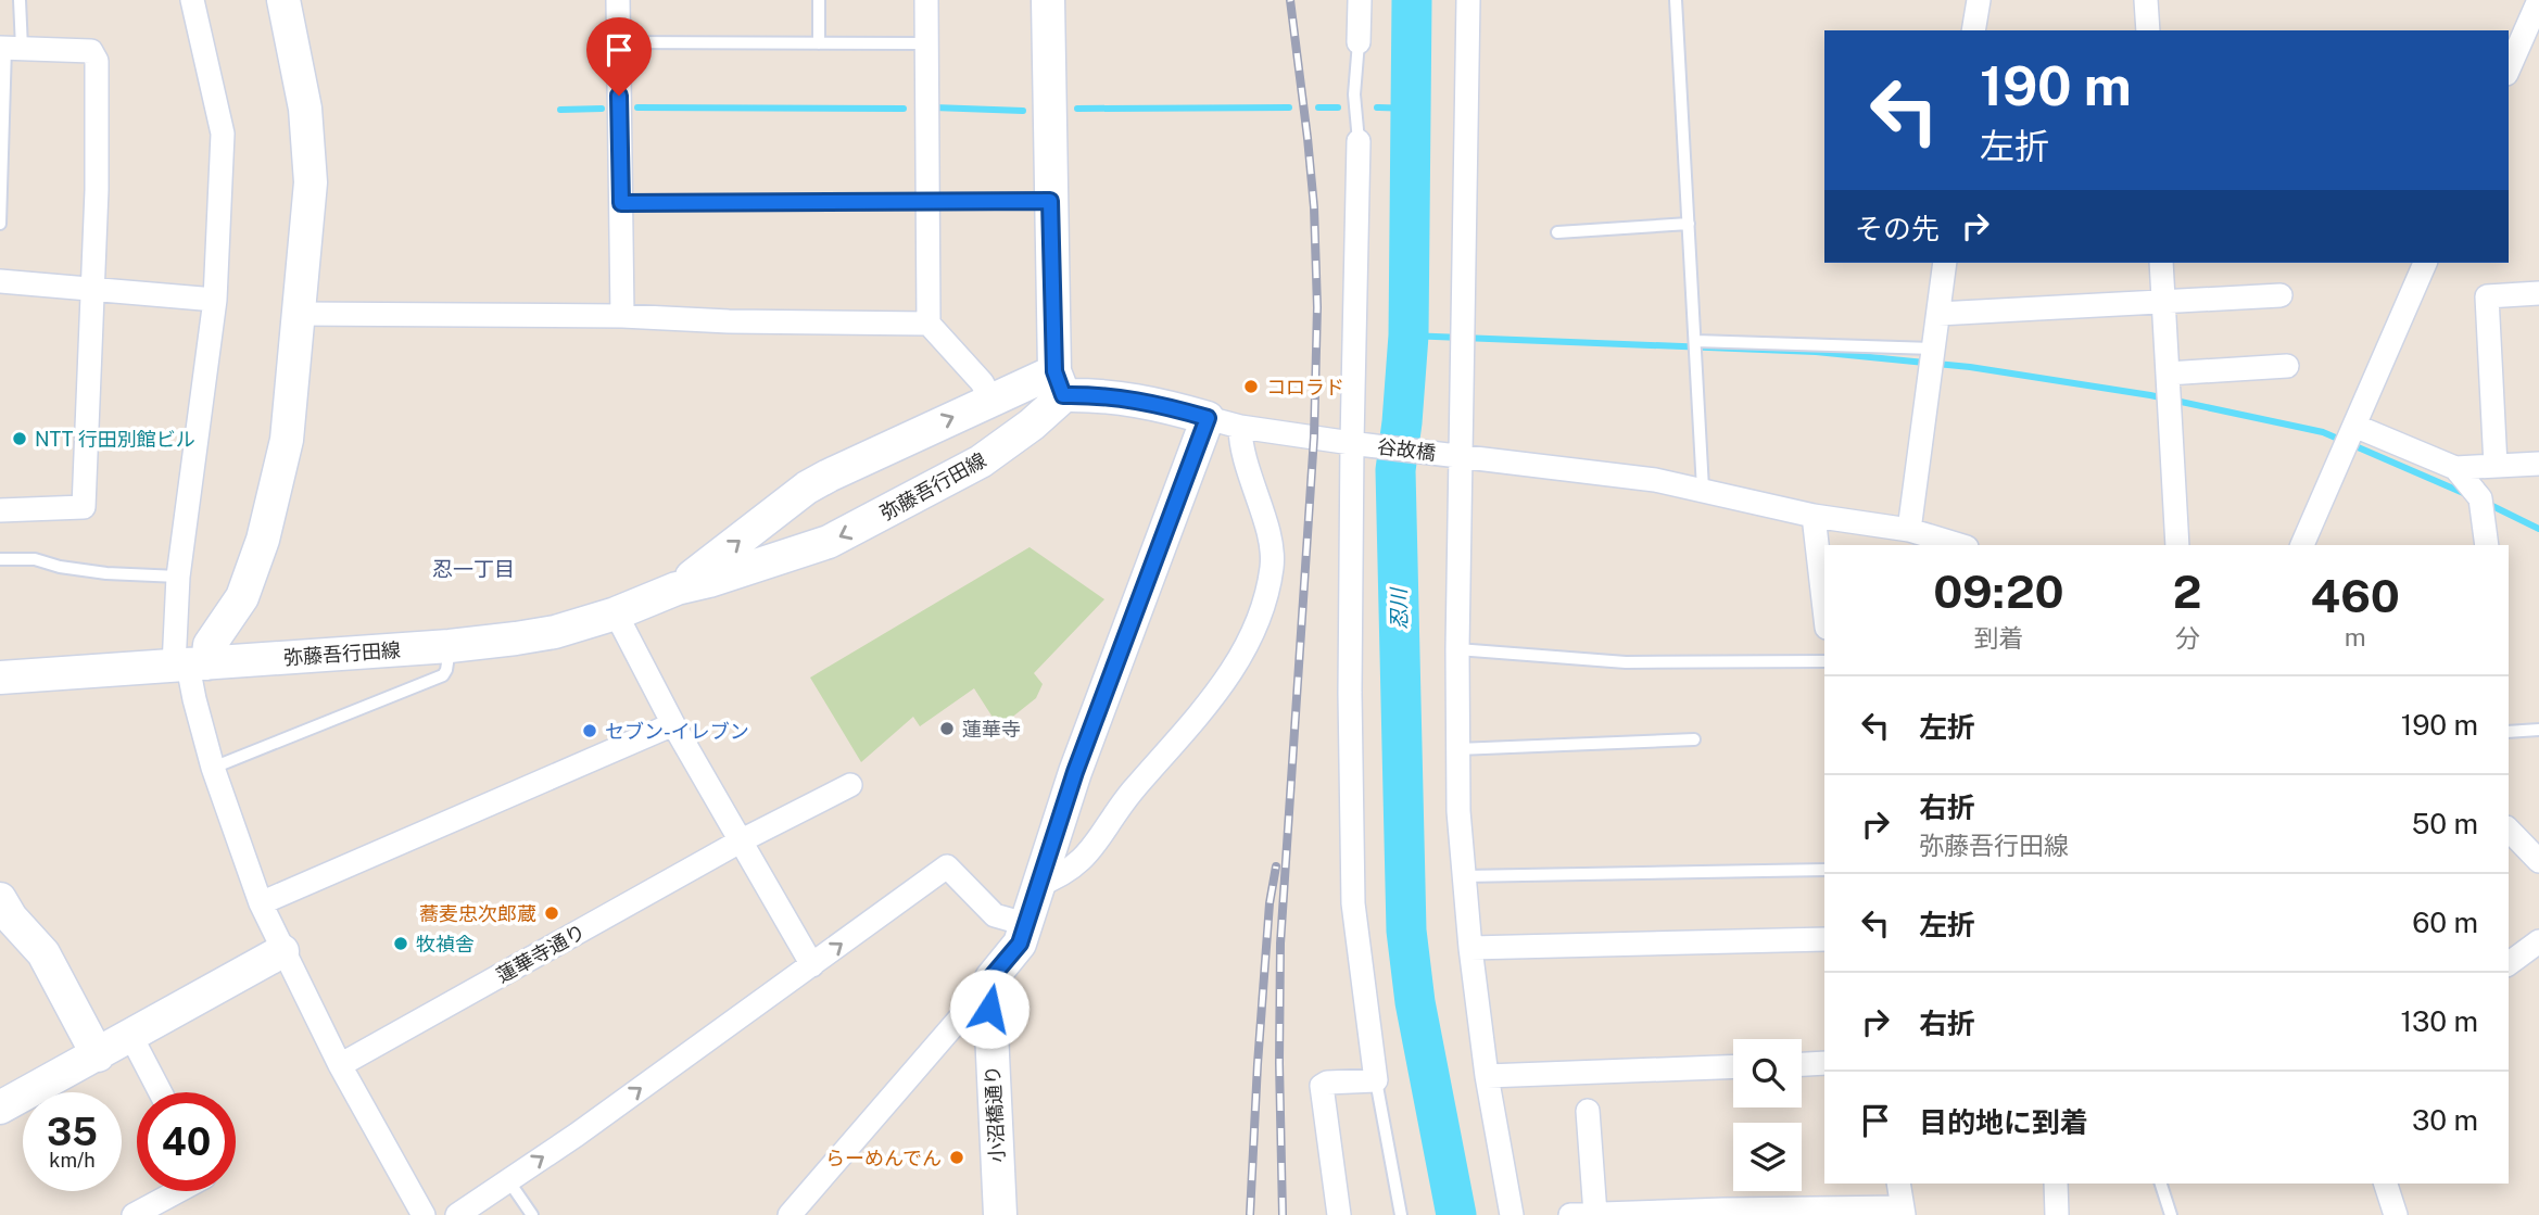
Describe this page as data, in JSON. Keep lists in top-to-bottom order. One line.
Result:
{"streets":{"street":["谷故橋","弥藤吾行田線","蓮華寺通り","小沼橋通り"]},"crossings":[["谷故橋","小沼橋通り"]],"districts":["忍一丁目"],"water":["忍川"],"places":["コロラド","NTT 行田別館ビル","蓮華寺","セブン-イレブン","蕎麦忠次郎蔵","牧禎舎","らーめんでん"],"page":{"turn":["190 m","左折"],"then":"その先","eta":["09:20","到着","2","分","460","m"],"list":[{"name":"左折","value":"190 m"},{"name":"右折","note":"弥藤吾行田線","value":"50 m"},{"name":"左折","value":"60 m"},{"name":"右折","value":"130 m"},{"name":"目的地に到着","value":"30 m"}],"speed":"35 km/h","limit":"40"}}
